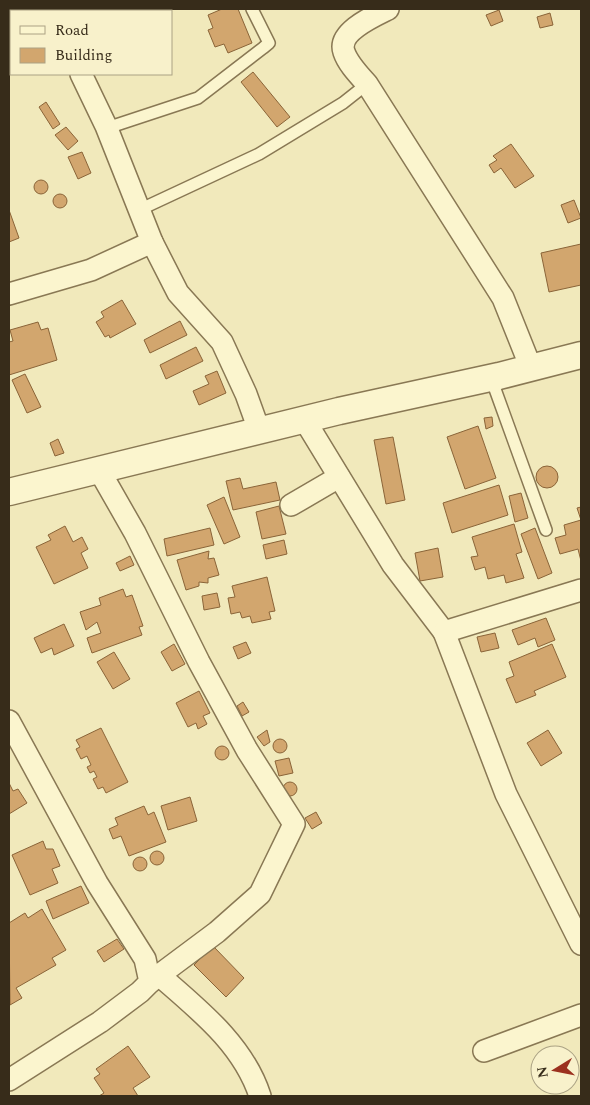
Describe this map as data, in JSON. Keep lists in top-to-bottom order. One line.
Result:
{"legend":["Road","Building"],"north":"left"}
